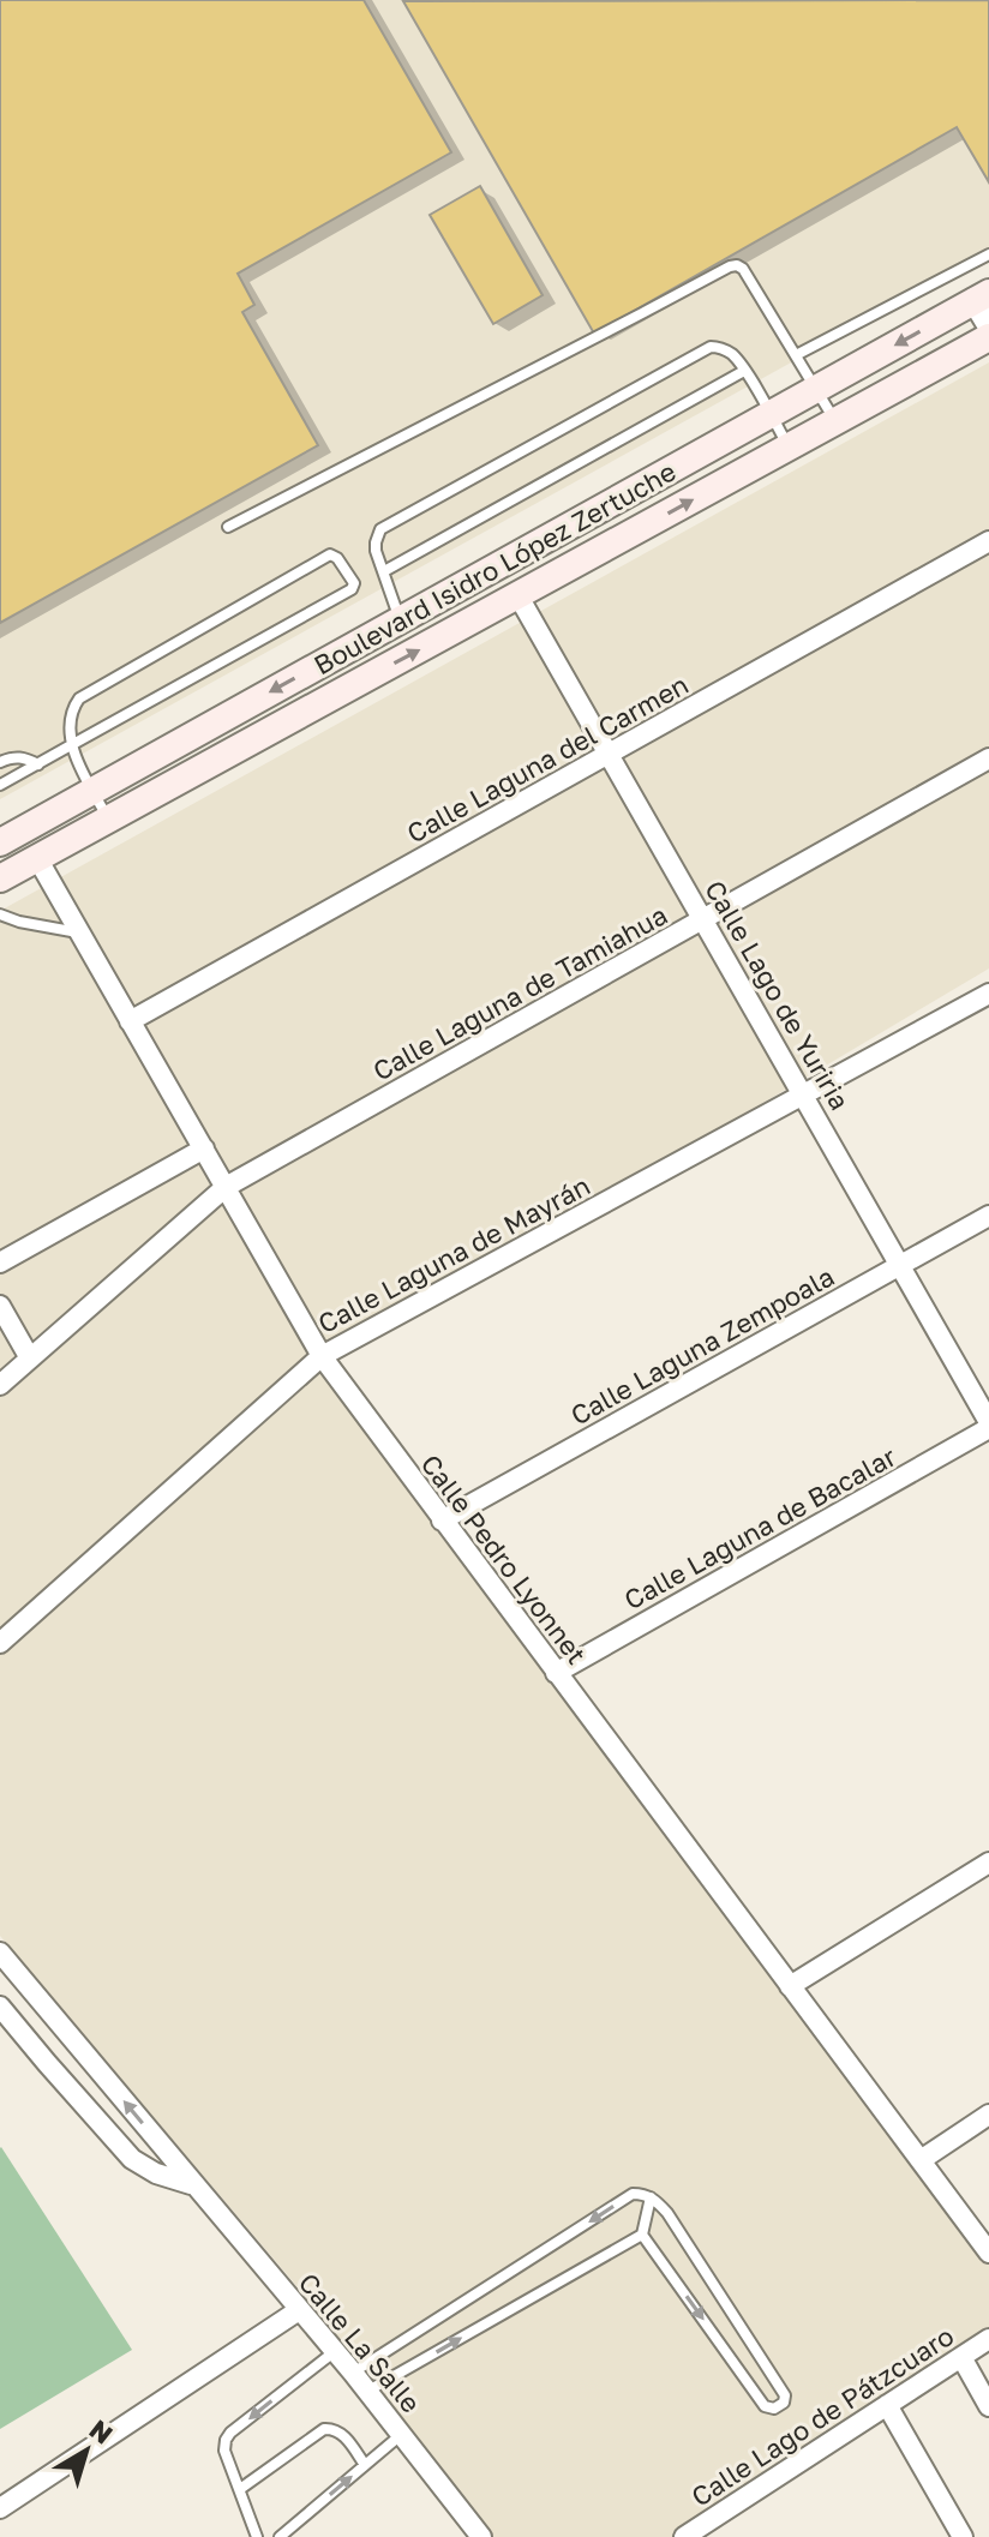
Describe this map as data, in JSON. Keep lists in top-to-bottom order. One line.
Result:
{"streets":{"main road":["Boulevard Isidro López Zertuche"],"street":["Calle Laguna del Carmen","Calle Laguna de Tamiahua","Calle Lago de Yuriria","Calle Laguna de Mayrán","Calle Laguna Zempoala","Calle Laguna de Bacalar","Calle Pedro Lyonnet","Calle La Salle","Calle Lago de Pátzcuaro"]},"crossings":[["Boulevard Isidro López Zertuche","Calle Lago de Yuriria"],["Boulevard Isidro López Zertuche","Calle Pedro Lyonnet"],["Calle Laguna del Carmen","Calle Lago de Yuriria"],["Calle Laguna del Carmen","Calle Pedro Lyonnet"],["Calle Laguna de Tamiahua","Calle Lago de Yuriria"],["Calle Laguna de Tamiahua","Calle Pedro Lyonnet"],["Calle Lago de Yuriria","Calle Laguna de Mayrán"],["Calle Lago de Yuriria","Calle Laguna Zempoala"],["Calle Lago de Yuriria","Calle Laguna de Bacalar"],["Calle Laguna de Mayrán","Calle Pedro Lyonnet"],["Calle Laguna Zempoala","Calle Pedro Lyonnet"],["Calle Laguna de Bacalar","Calle Pedro Lyonnet"]],"north":"top right"}
